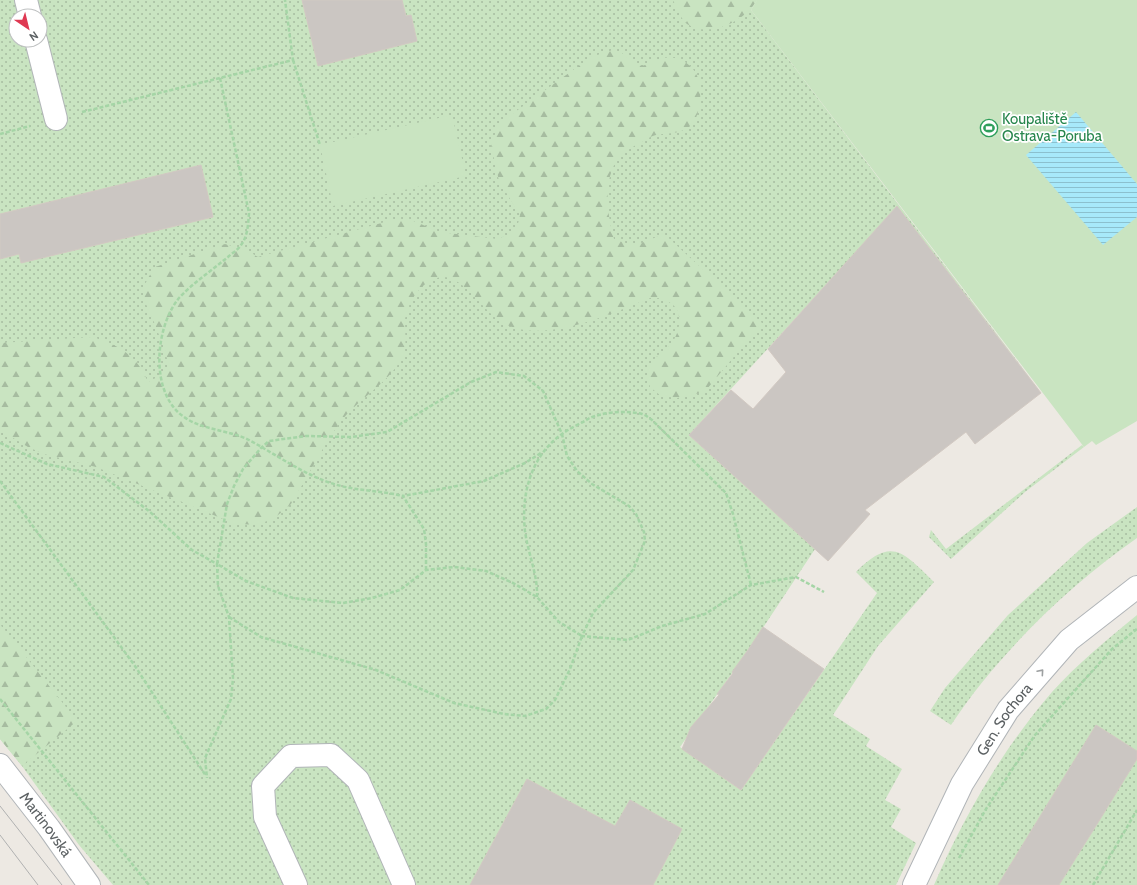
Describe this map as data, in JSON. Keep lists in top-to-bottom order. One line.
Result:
{"streets":{"street":["Gen. Sochora","Martinovská"]},"one_way":["Gen. Sochora"],"places":{"sports":["Koupaliště Ostrava-Poruba"]},"north":"bottom right"}
